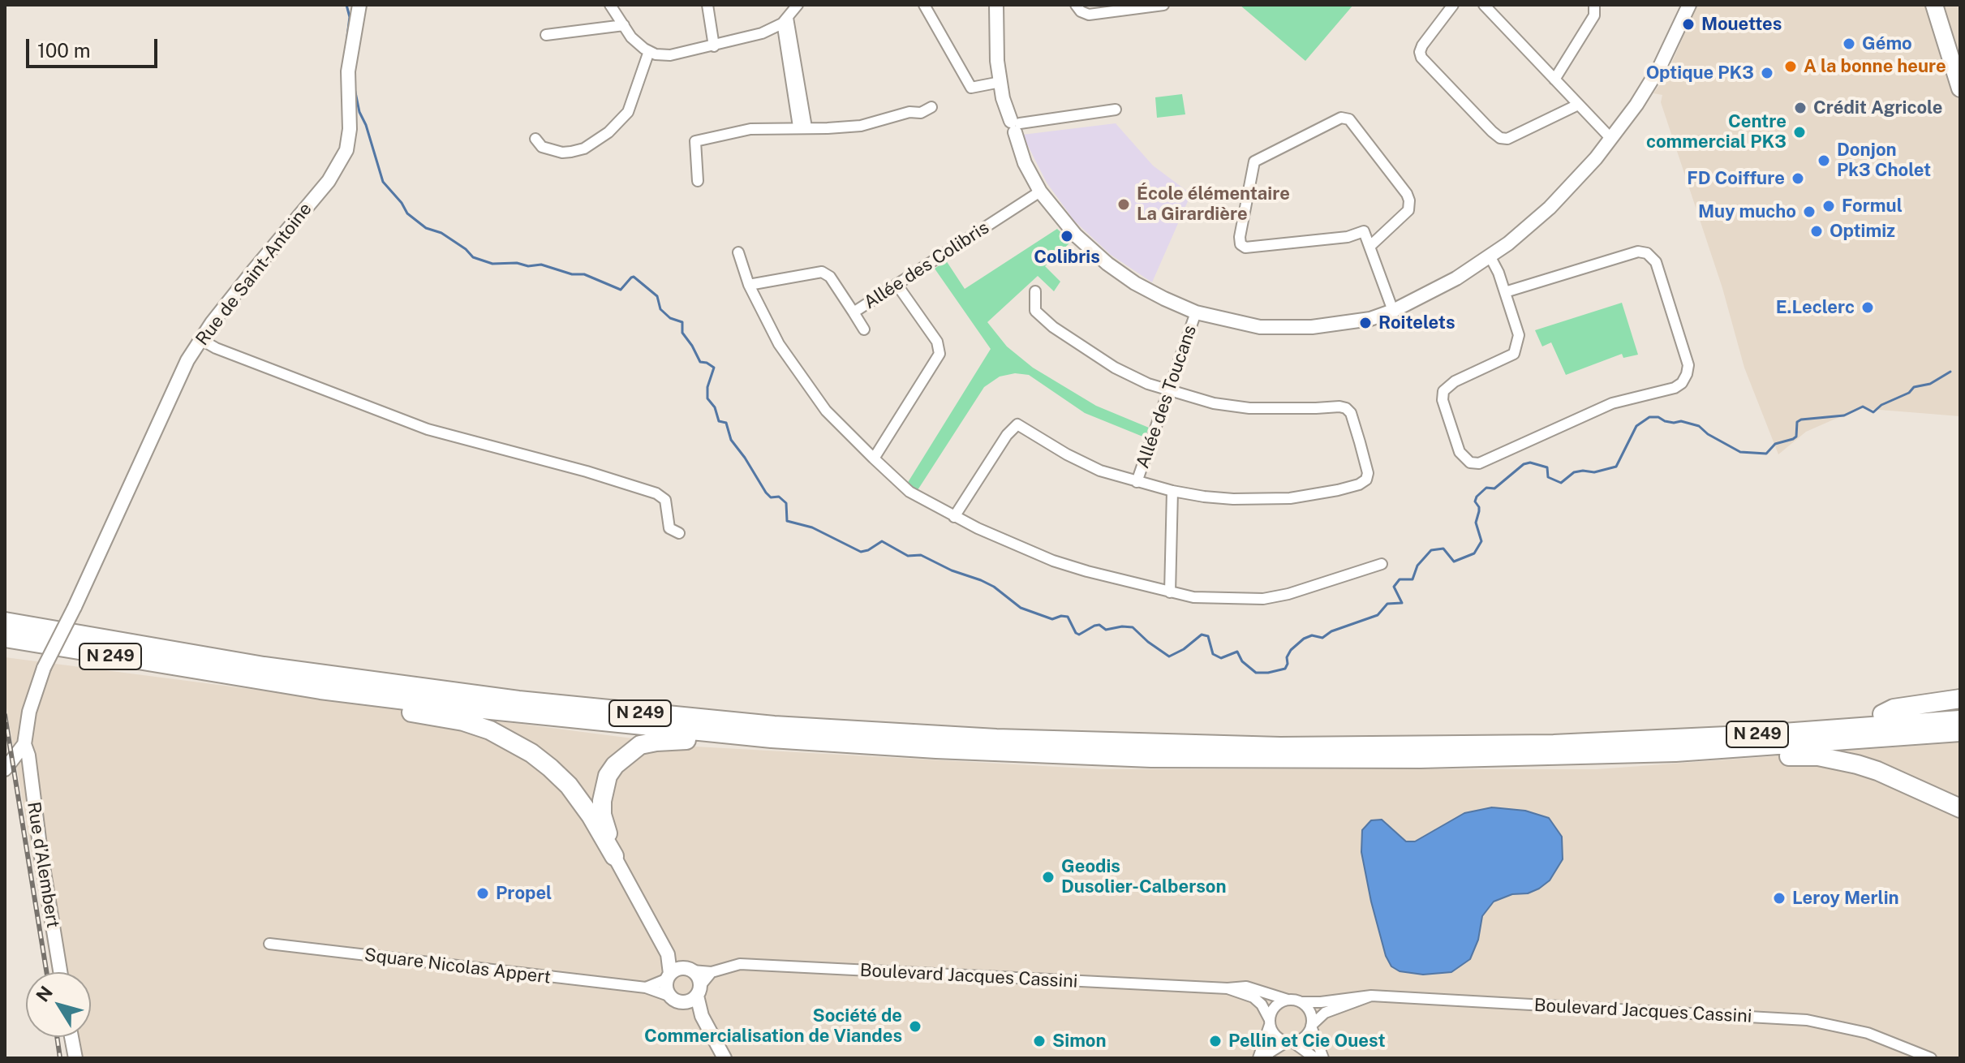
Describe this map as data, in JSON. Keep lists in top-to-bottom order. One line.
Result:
{"streets":{"highway":["N 249"],"street":["Allée des Colibris","Rue de Saint-Antoine","Allée des Toucans","Rue d’Alembert","Square Nicolas Appert","Boulevard Jacques Cassini"]},"crossings":[["Rue de Saint-Antoine","Rue d’Alembert"],["Square Nicolas Appert","Boulevard Jacques Cassini"]],"places":["Mouettes","Gémo","A la bonne heure","Optique PK3","Crédit Agricole","Centre commercial PK3","Donjon Pk3 Cholet","FD Coiffure","École élémentaire La Girardière","Formul","Muy mucho","Optimiz","Colibris","E.Leclerc","Roitelets","Geodis Dusolier-Calberson","Propel","Leroy Merlin","Société de Commercialisation de Viandes","Simon","Pellin et Cie Ouest"],"scale_bar":"100 m","north":"top left"}
